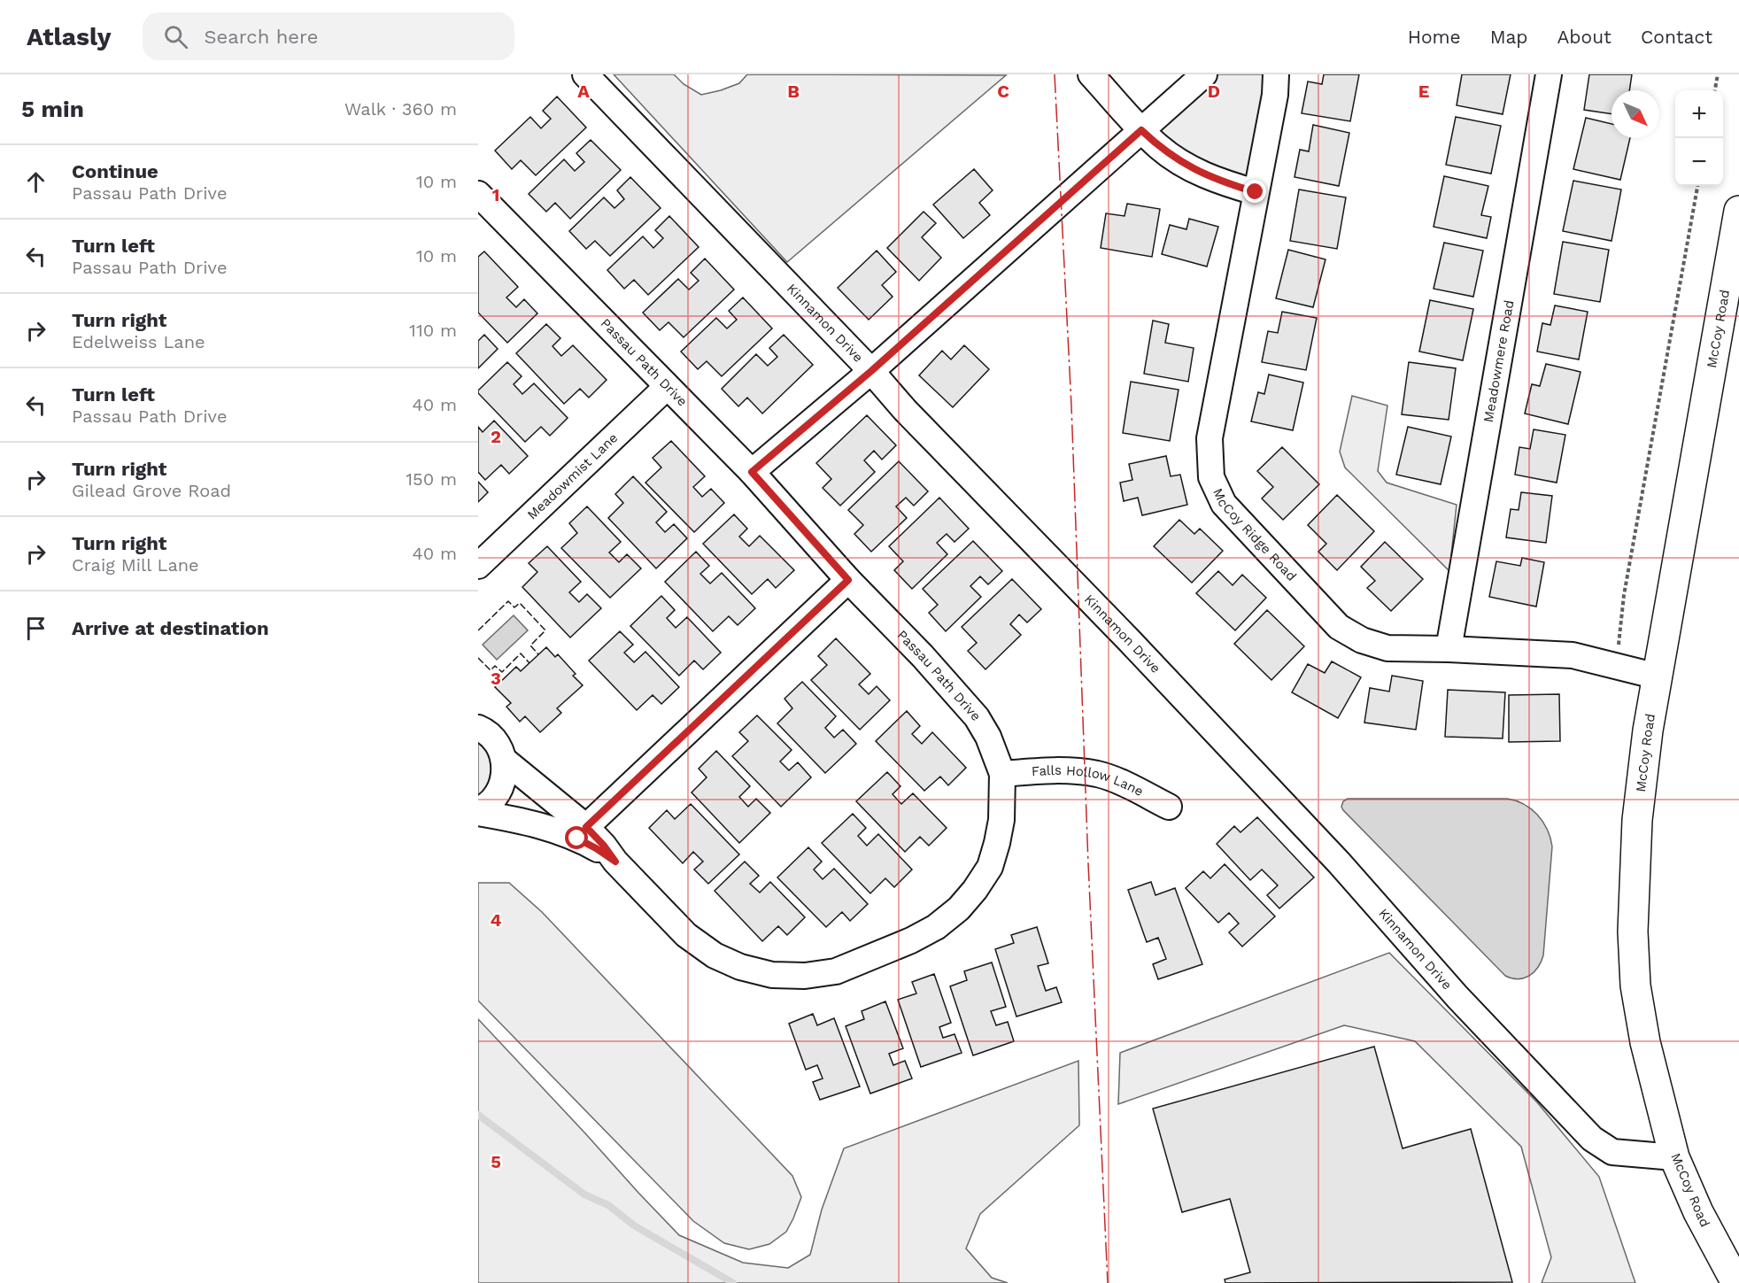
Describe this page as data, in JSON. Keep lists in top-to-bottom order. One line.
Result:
{"streets":{"main road":["McCoy Road"],"street":["Kinnamon Drive","Meadowmere Road","Passau Path Drive","Meadowmist Lane","McCoy Ridge Road","Falls Hollow Lane"]},"crossings":[["Kinnamon Drive","McCoy Road"],["McCoy Road","McCoy Ridge Road"],["Meadowmere Road","McCoy Ridge Road"],["Passau Path Drive","Meadowmist Lane"],["Passau Path Drive","Falls Hollow Lane"]],"north":"bottom right","page":{"header":"Atlasly","search":"Search here","nav":["Home","Map","About","Contact"],"heading":["5 min","Walk · 360 m"],"map_buttons":["+","−"],"list":[["Continue","Passau Path Drive","10 m"],["Turn left","Passau Path Drive","10 m"],["Turn right","Edelweiss Lane","110 m"],["Turn left","Passau Path Drive","40 m"],["Turn right","Gilead Grove Road","150 m"],["Turn right","Craig Mill Lane","40 m"],"Arrive at destination"]},"grid":{"columns":["A","B","C","D","E"],"rows":["1","2","3","4","5"]}}
